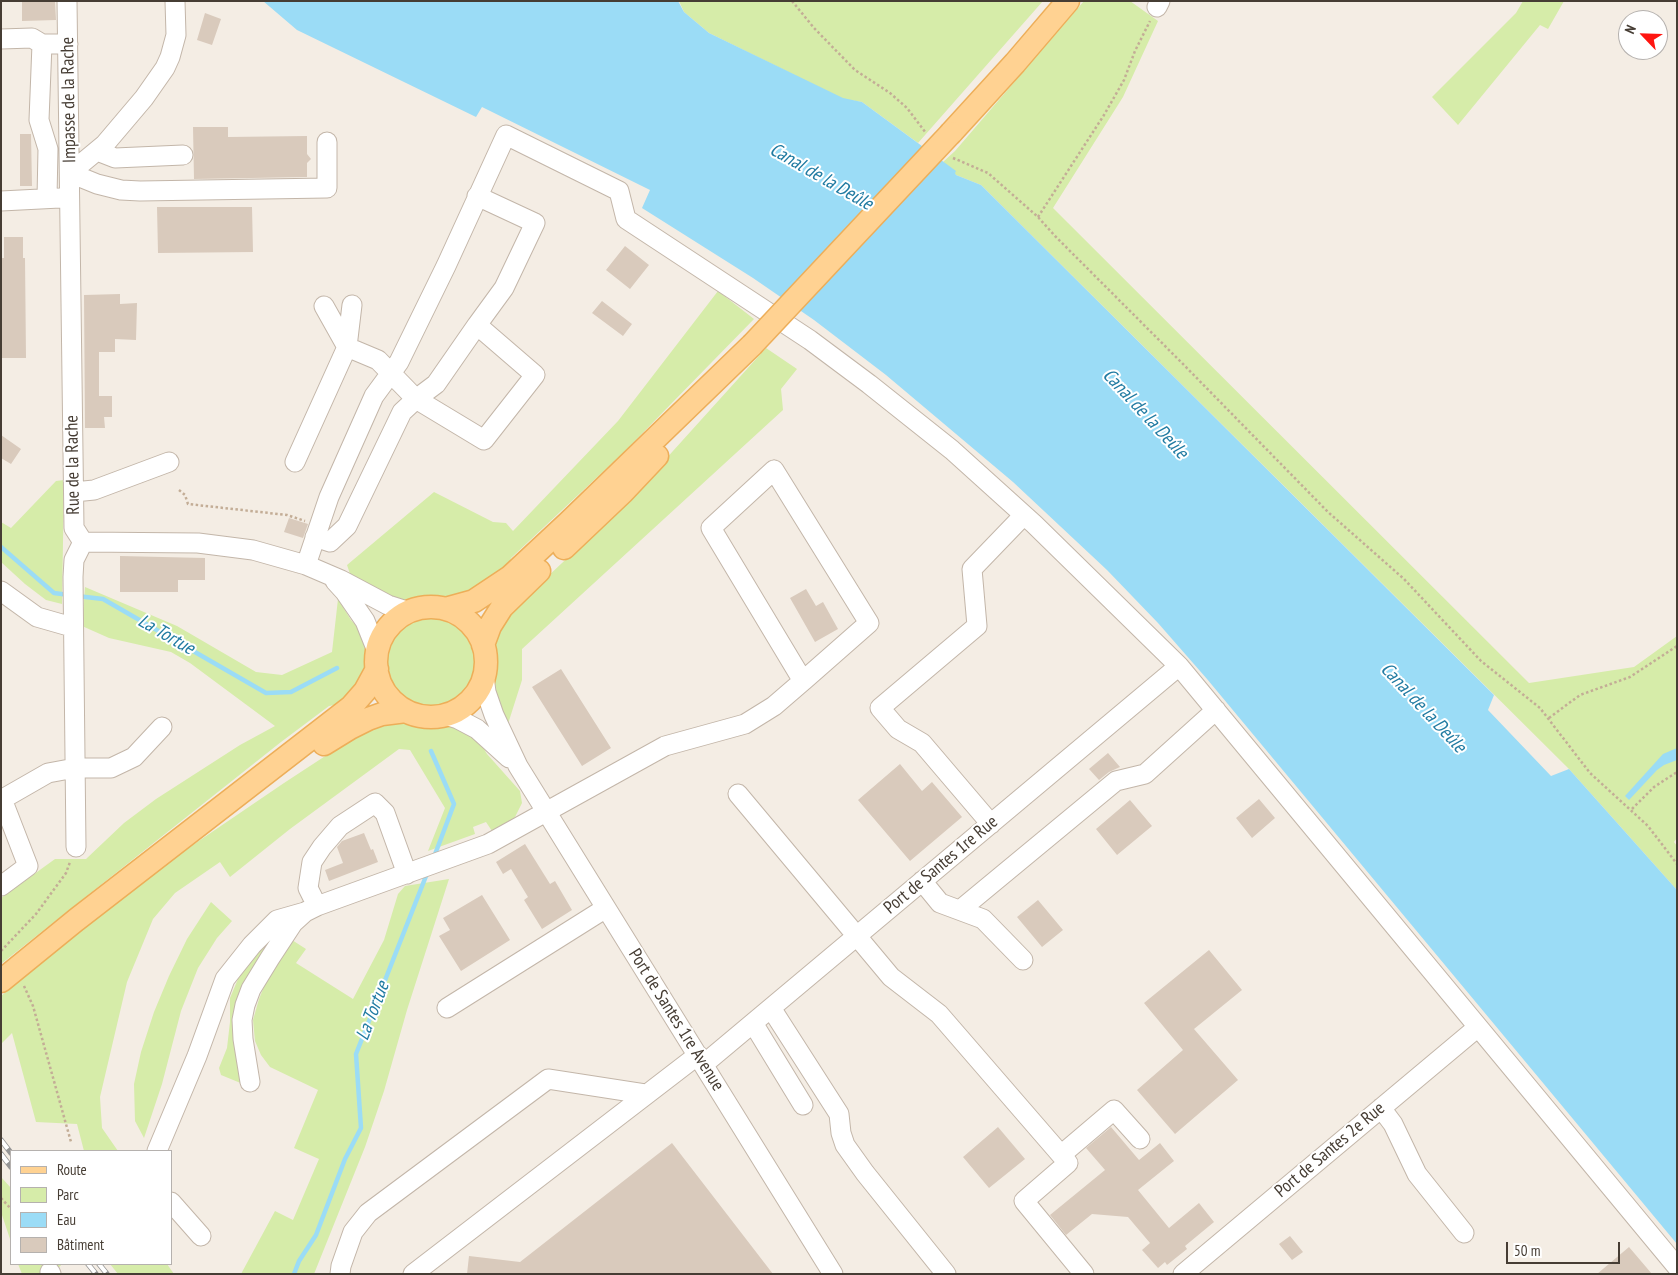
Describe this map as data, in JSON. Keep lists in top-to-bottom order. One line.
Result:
{"streets":{"street":["Impasse de la Rache","Rue de la Rache","Port de Santes 1re Rue","Port de Santes 1re Avenue","Port de Santes 2e Rue"]},"crossings":[["Impasse de la Rache","Rue de la Rache"],["Port de Santes 1re Rue","Port de Santes 1re Avenue"]],"water":["Canal de la Deûle","La Tortue"],"legend":["Route","Parc","Eau","Bâtiment"],"scale_bar":"50 m","north":"top left"}
